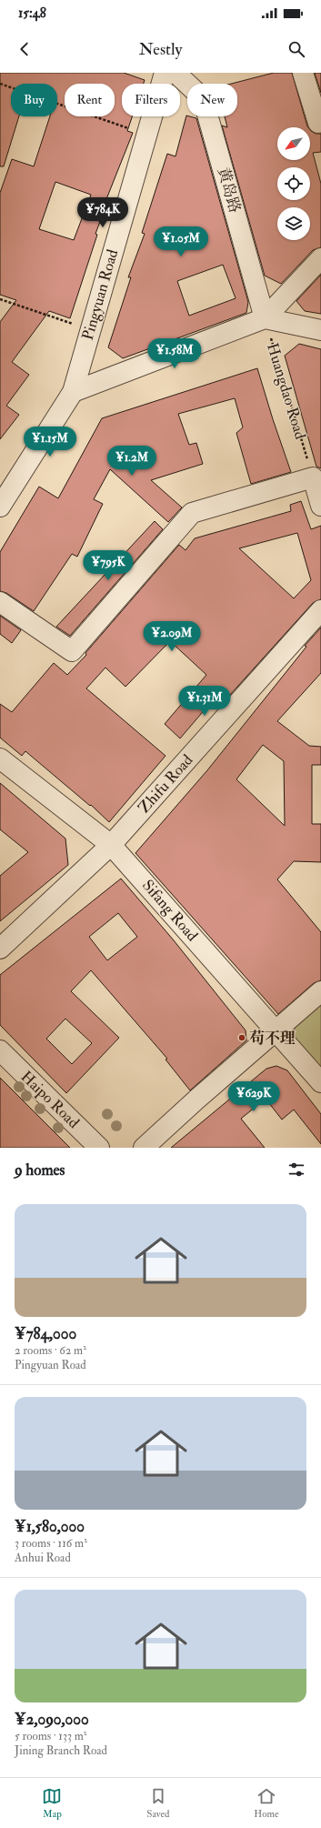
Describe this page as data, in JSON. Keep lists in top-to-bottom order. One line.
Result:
{"streets":{"street":["黄岛路","Pingyuan Road","Zhifu Road","Sifang Road","Haipo Road"],"path":["Huangdao Road"]},"crossings":[["黄岛路","Huangdao Road"],["Zhifu Road","Sifang Road"]],"places":["苟不理"],"north":"bottom left","page":{"status":"15:48","header":"Nestly","chip":["Buy","Rent","Filters","New"],"price":["¥784K","¥1.05M","¥1.58M","¥1.15M","¥1.2M","¥795K","¥2.09M","¥1.31M","¥629K"],"heading":"9 homes","list":[{"name":"¥784,000","note":"2 rooms · 62 m² · Pingyuan Road"},{"name":"¥1,580,000","note":"3 rooms · 116 m² · Anhui Road"},{"name":"¥2,090,000","note":"5 rooms · 133 m² · Jining Branch Road"}],"tabs":["Map","Saved","Home"]}}
